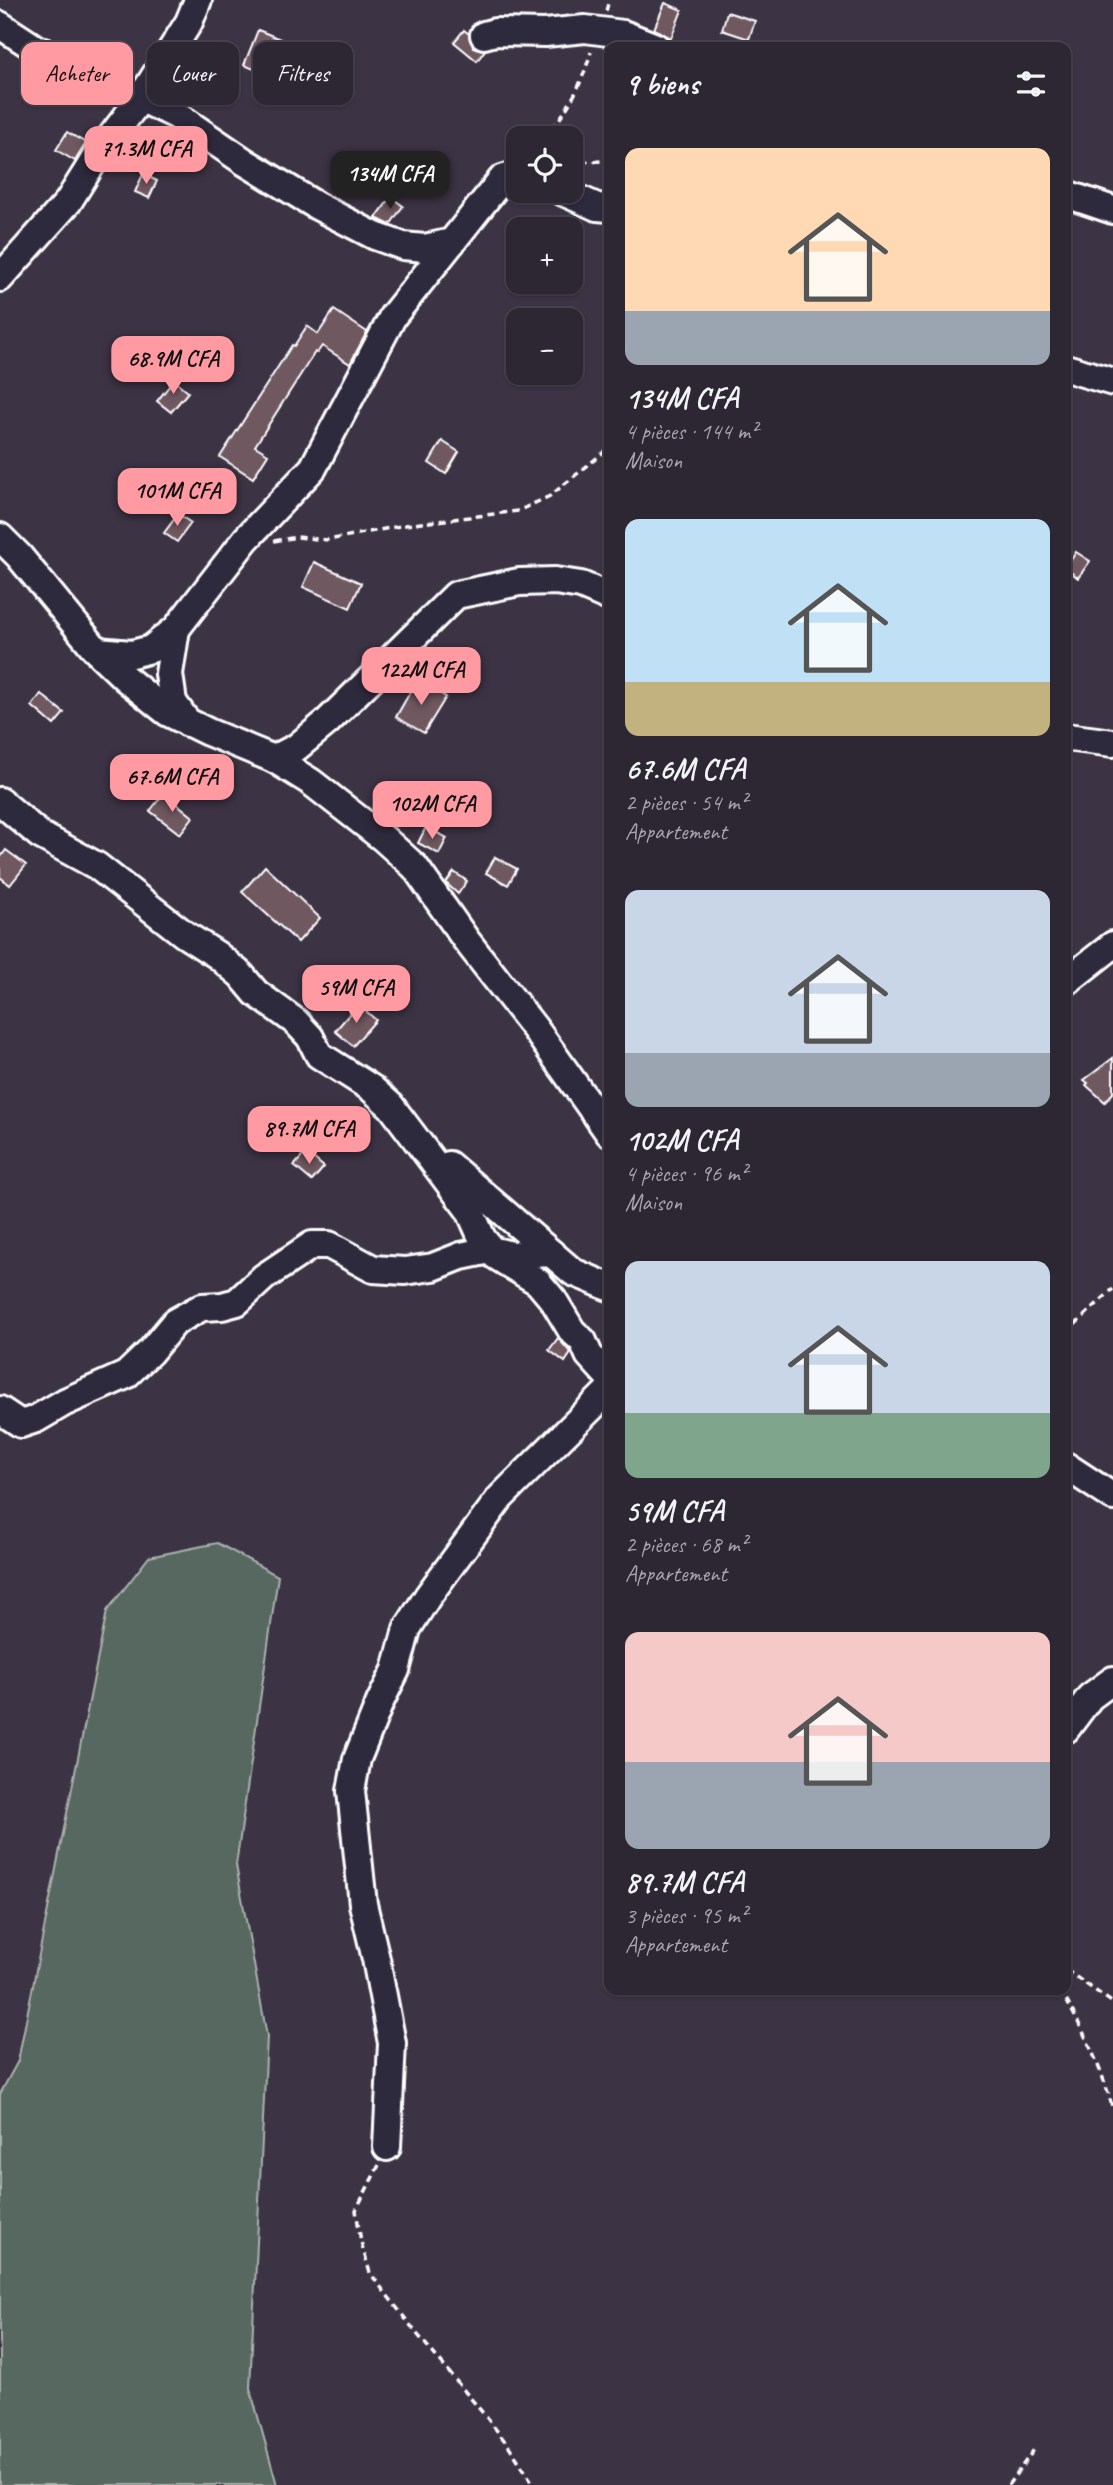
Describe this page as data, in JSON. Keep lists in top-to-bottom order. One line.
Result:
{"page":{"chip":["Acheter","Louer","Filtres"],"heading":"9 biens","map_buttons":["+","−"],"price":["71.3M CFA","134M CFA","68.9M CFA","101M CFA","122M CFA","67.6M CFA","102M CFA","59M CFA","89.7M CFA"],"list":[{"name":"134M CFA","note":"4 pièces · 144 m² · Maison"},{"name":"67.6M CFA","note":"2 pièces · 54 m² · Appartement"},{"name":"102M CFA","note":"4 pièces · 96 m² · Maison"},{"name":"59M CFA","note":"2 pièces · 68 m² · Appartement"},{"name":"89.7M CFA","note":"3 pièces · 95 m² · Appartement"}]}}
